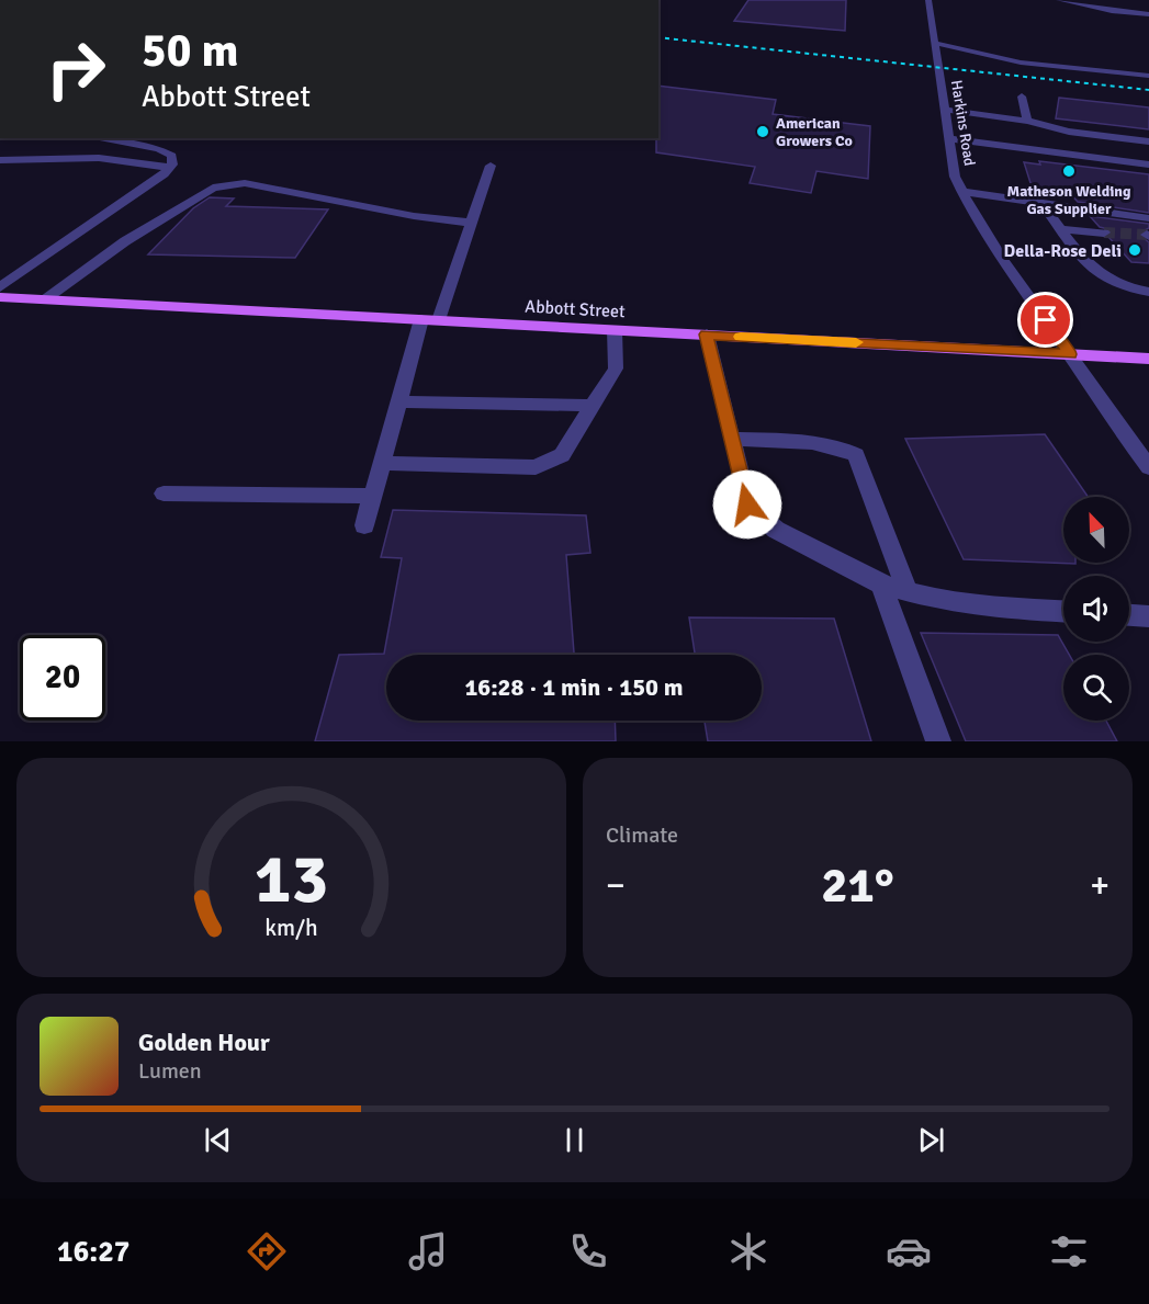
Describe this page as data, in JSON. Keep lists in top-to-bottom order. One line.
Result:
{"streets":{"main road":["Abbott Street"],"street":["Harkins Road"]},"crossings":[["Harkins Road","Abbott Street"]],"places":["American Growers Co","Matheson Welding Gas Supplier","Della-Rose Deli"],"north":"top left","page":{"turn":["50 m","Abbott Street"],"limit":"20","trip":"16:28 · 1 min · 150 m","tile":"Climate","heat":["−","21°","+"],"song":["Golden Hour","Lumen"],"tabs":"16:27","gauge":["13","km/h"]}}
